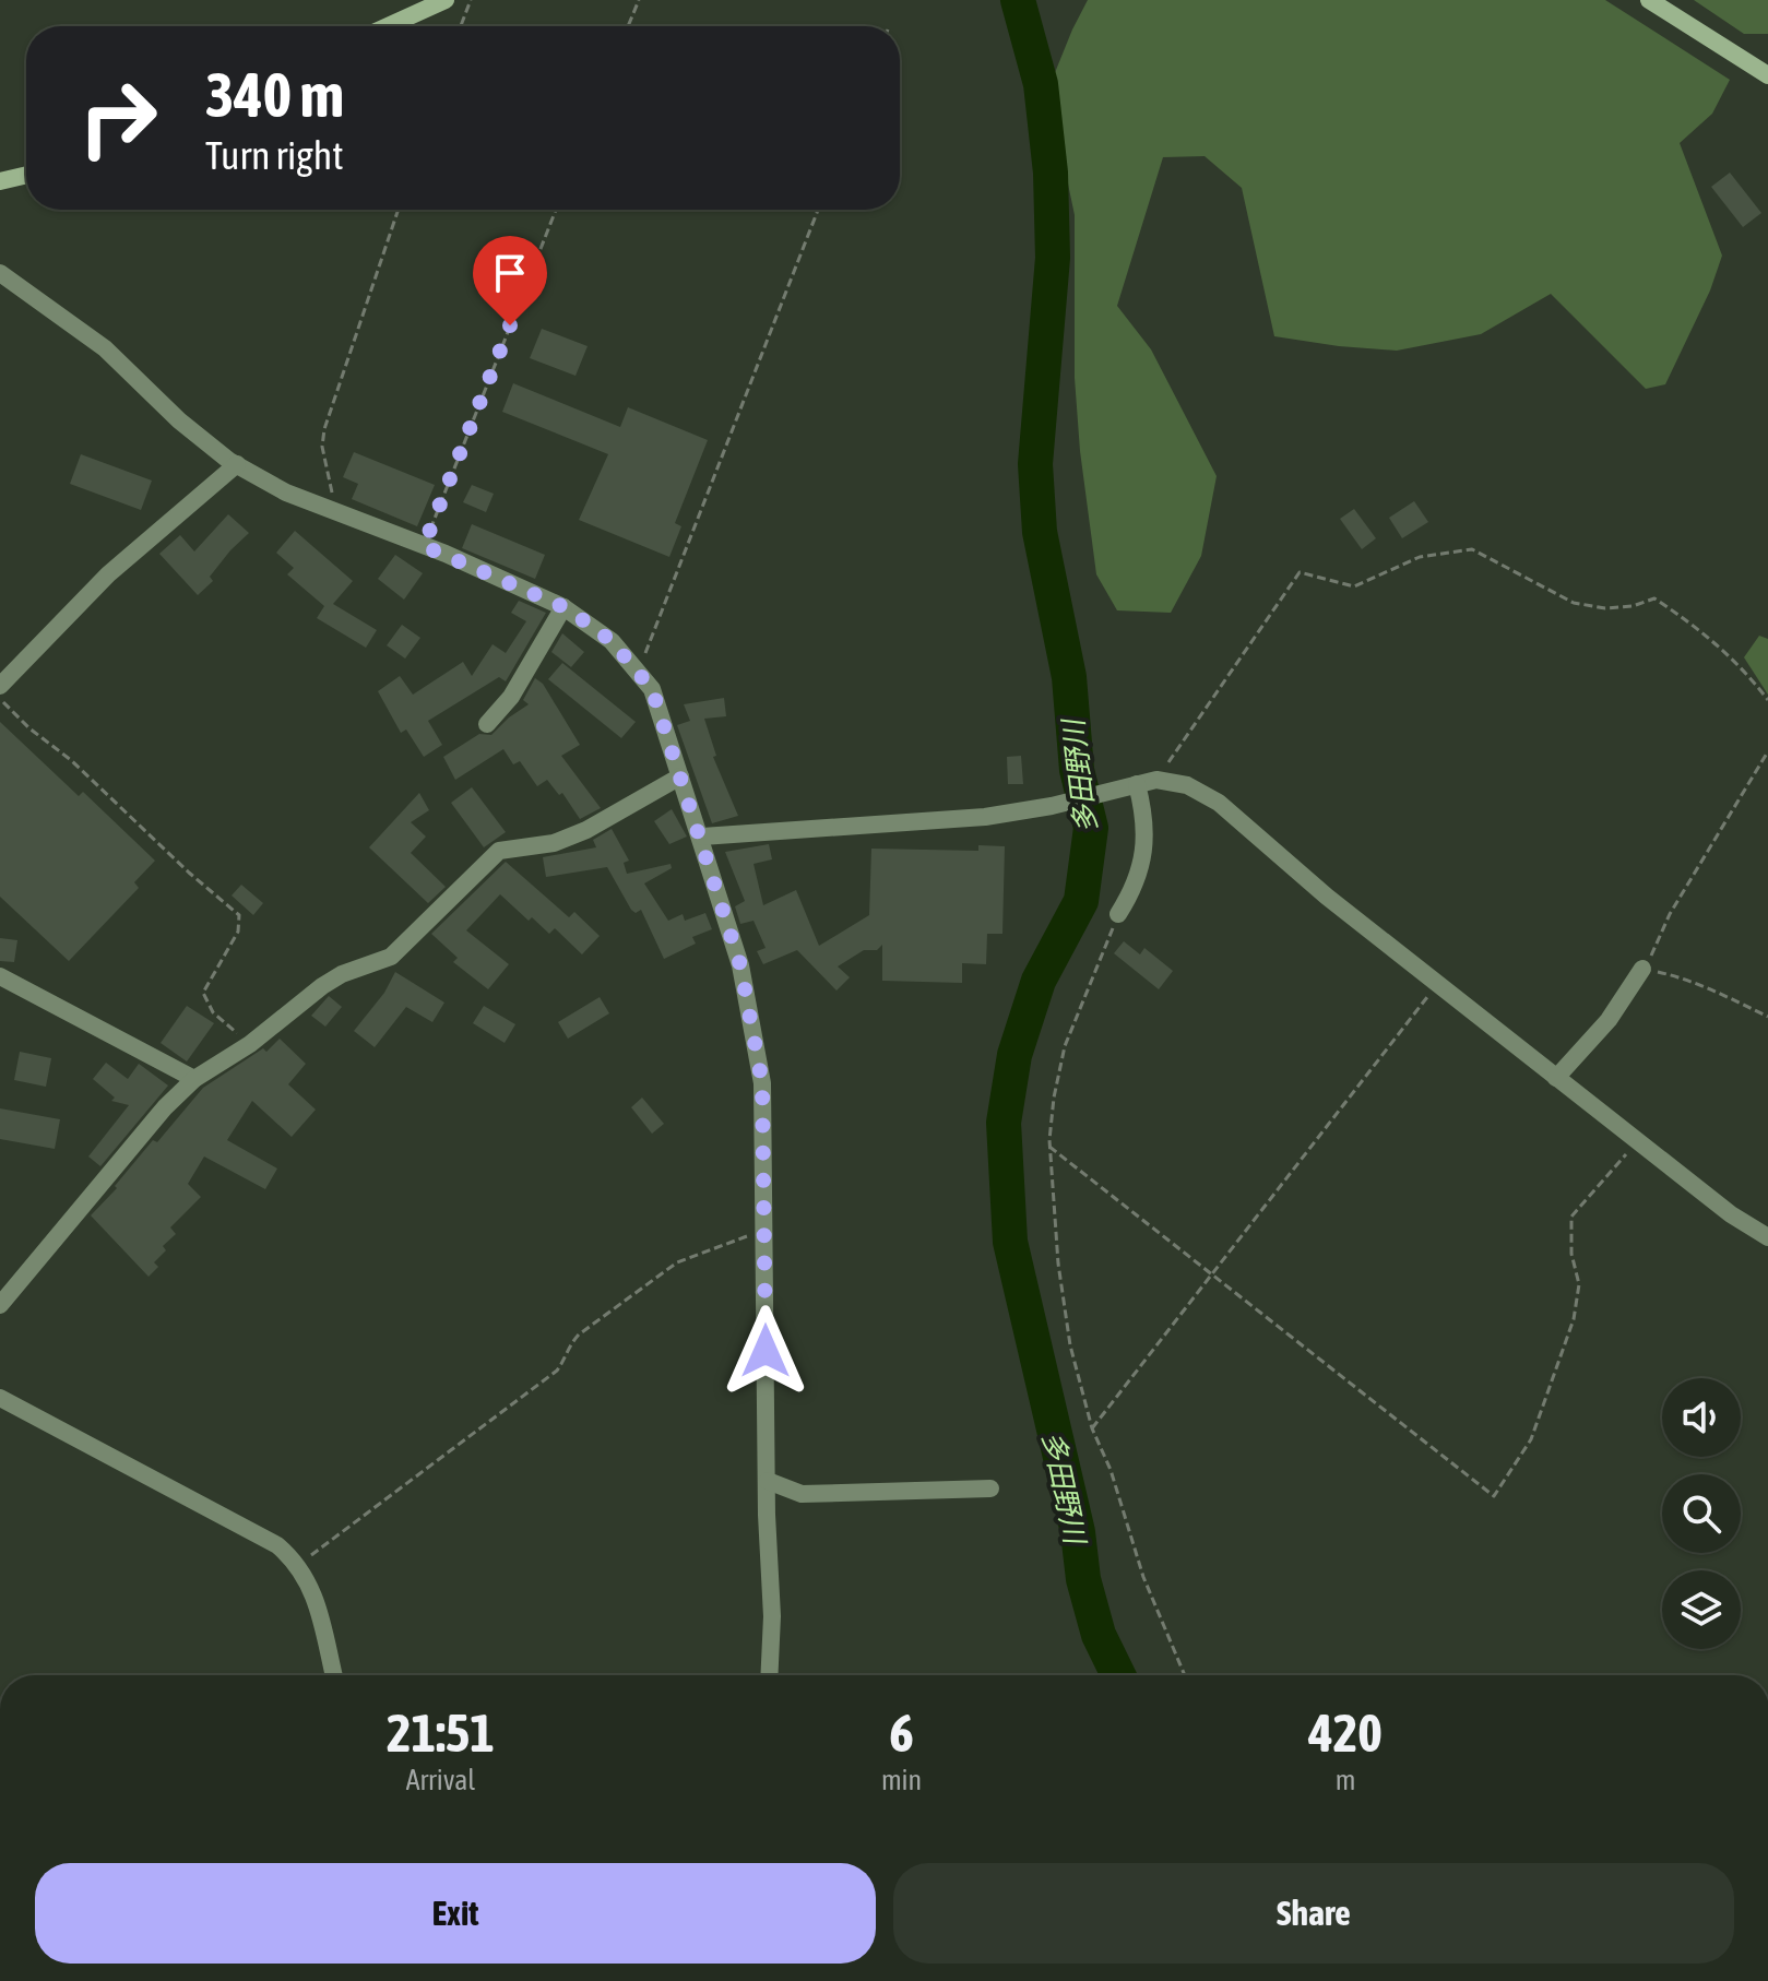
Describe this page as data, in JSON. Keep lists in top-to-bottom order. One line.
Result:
{"water":["多田野川"],"page":{"turn":["340 m","Turn right"],"eta":["21:51","Arrival","6","min","420","m"],"buttons":["Exit","Share"]}}
